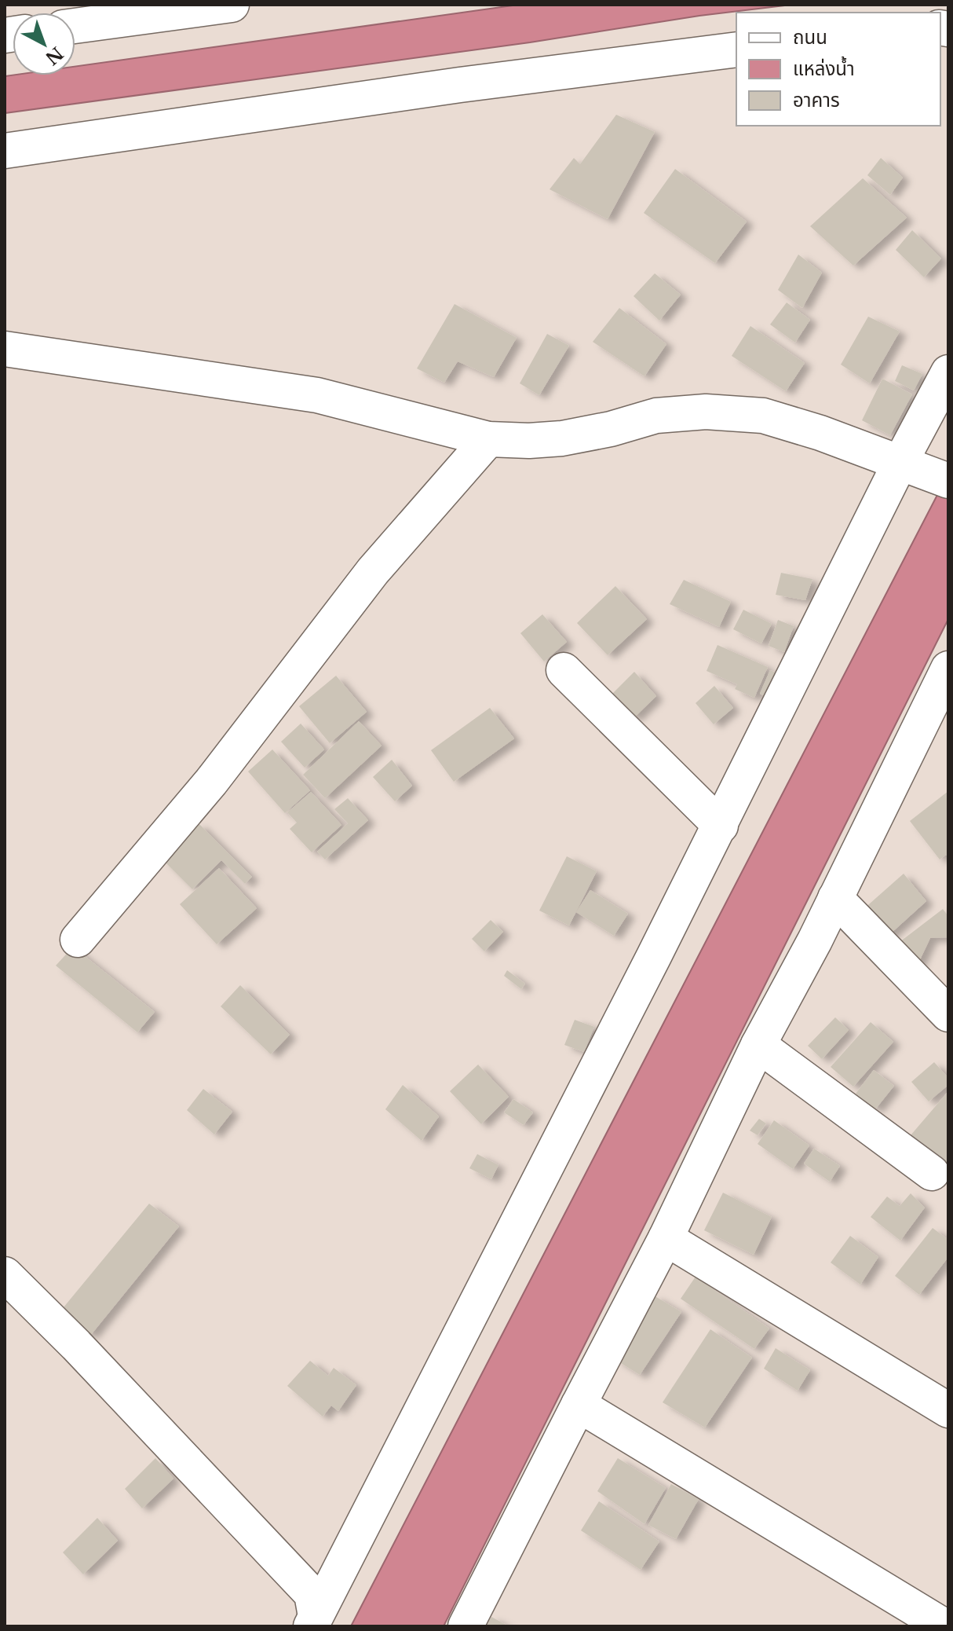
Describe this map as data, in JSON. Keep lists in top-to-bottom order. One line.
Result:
{"legend":["ถนน","แหล่งน้ำ","อาคาร"],"north":"bottom right"}
